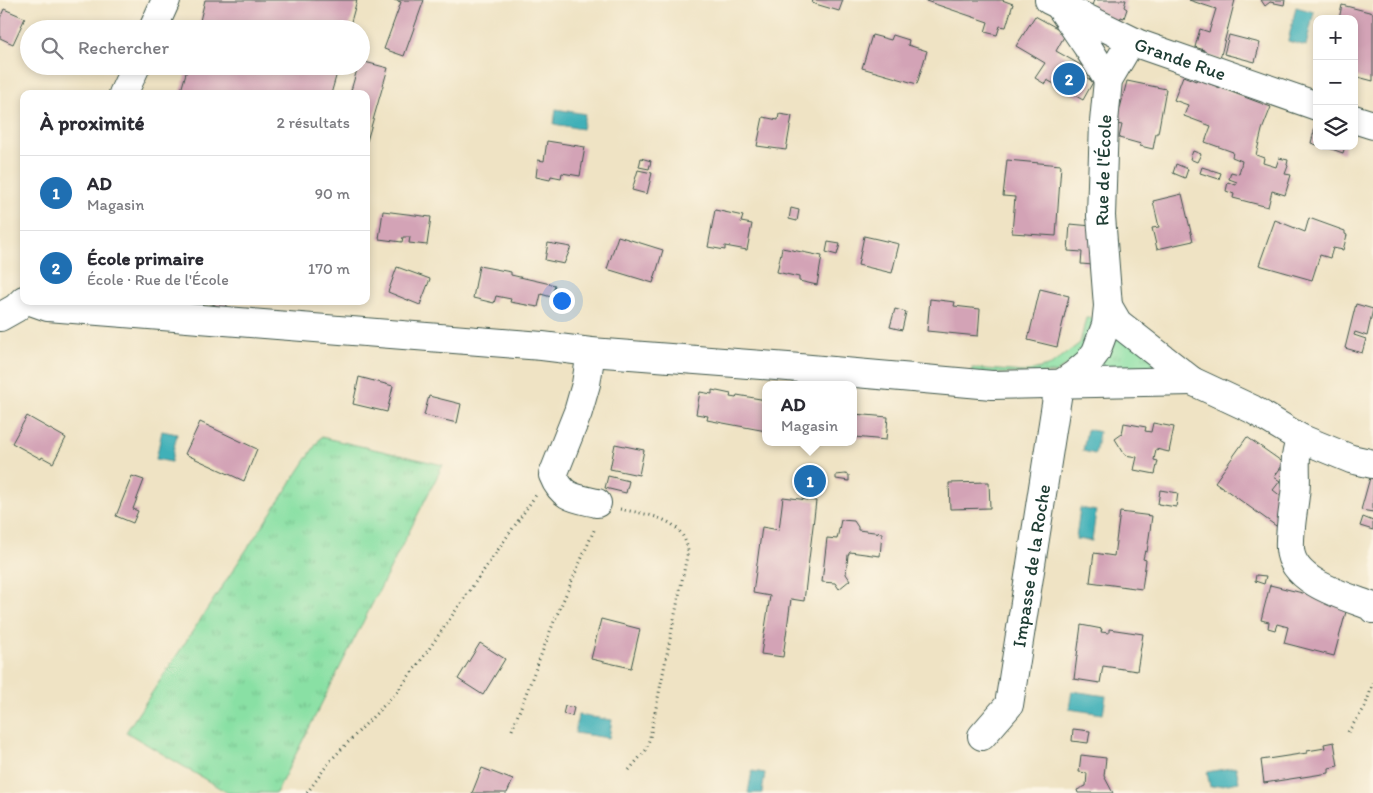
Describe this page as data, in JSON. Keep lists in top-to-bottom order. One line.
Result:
{"streets":{"street":["Grande Rue","Rue de l'École","Impasse de la Roche"]},"crossings":[["Grande Rue","Rue de l'École"],["Rue de l'École","Impasse de la Roche"]],"page":{"map_buttons":["+","−"],"search":"Rechercher","pins":["2","1"],"heading":["À proximité","2 résultats"],"list":[{"mark":"1","name":"AD","note":"Magasin","value":"90 m"},{"mark":"2","name":"École primaire","note":"École · Rue de l'École","value":"170 m"}],"popup":["AD","Magasin"]}}
